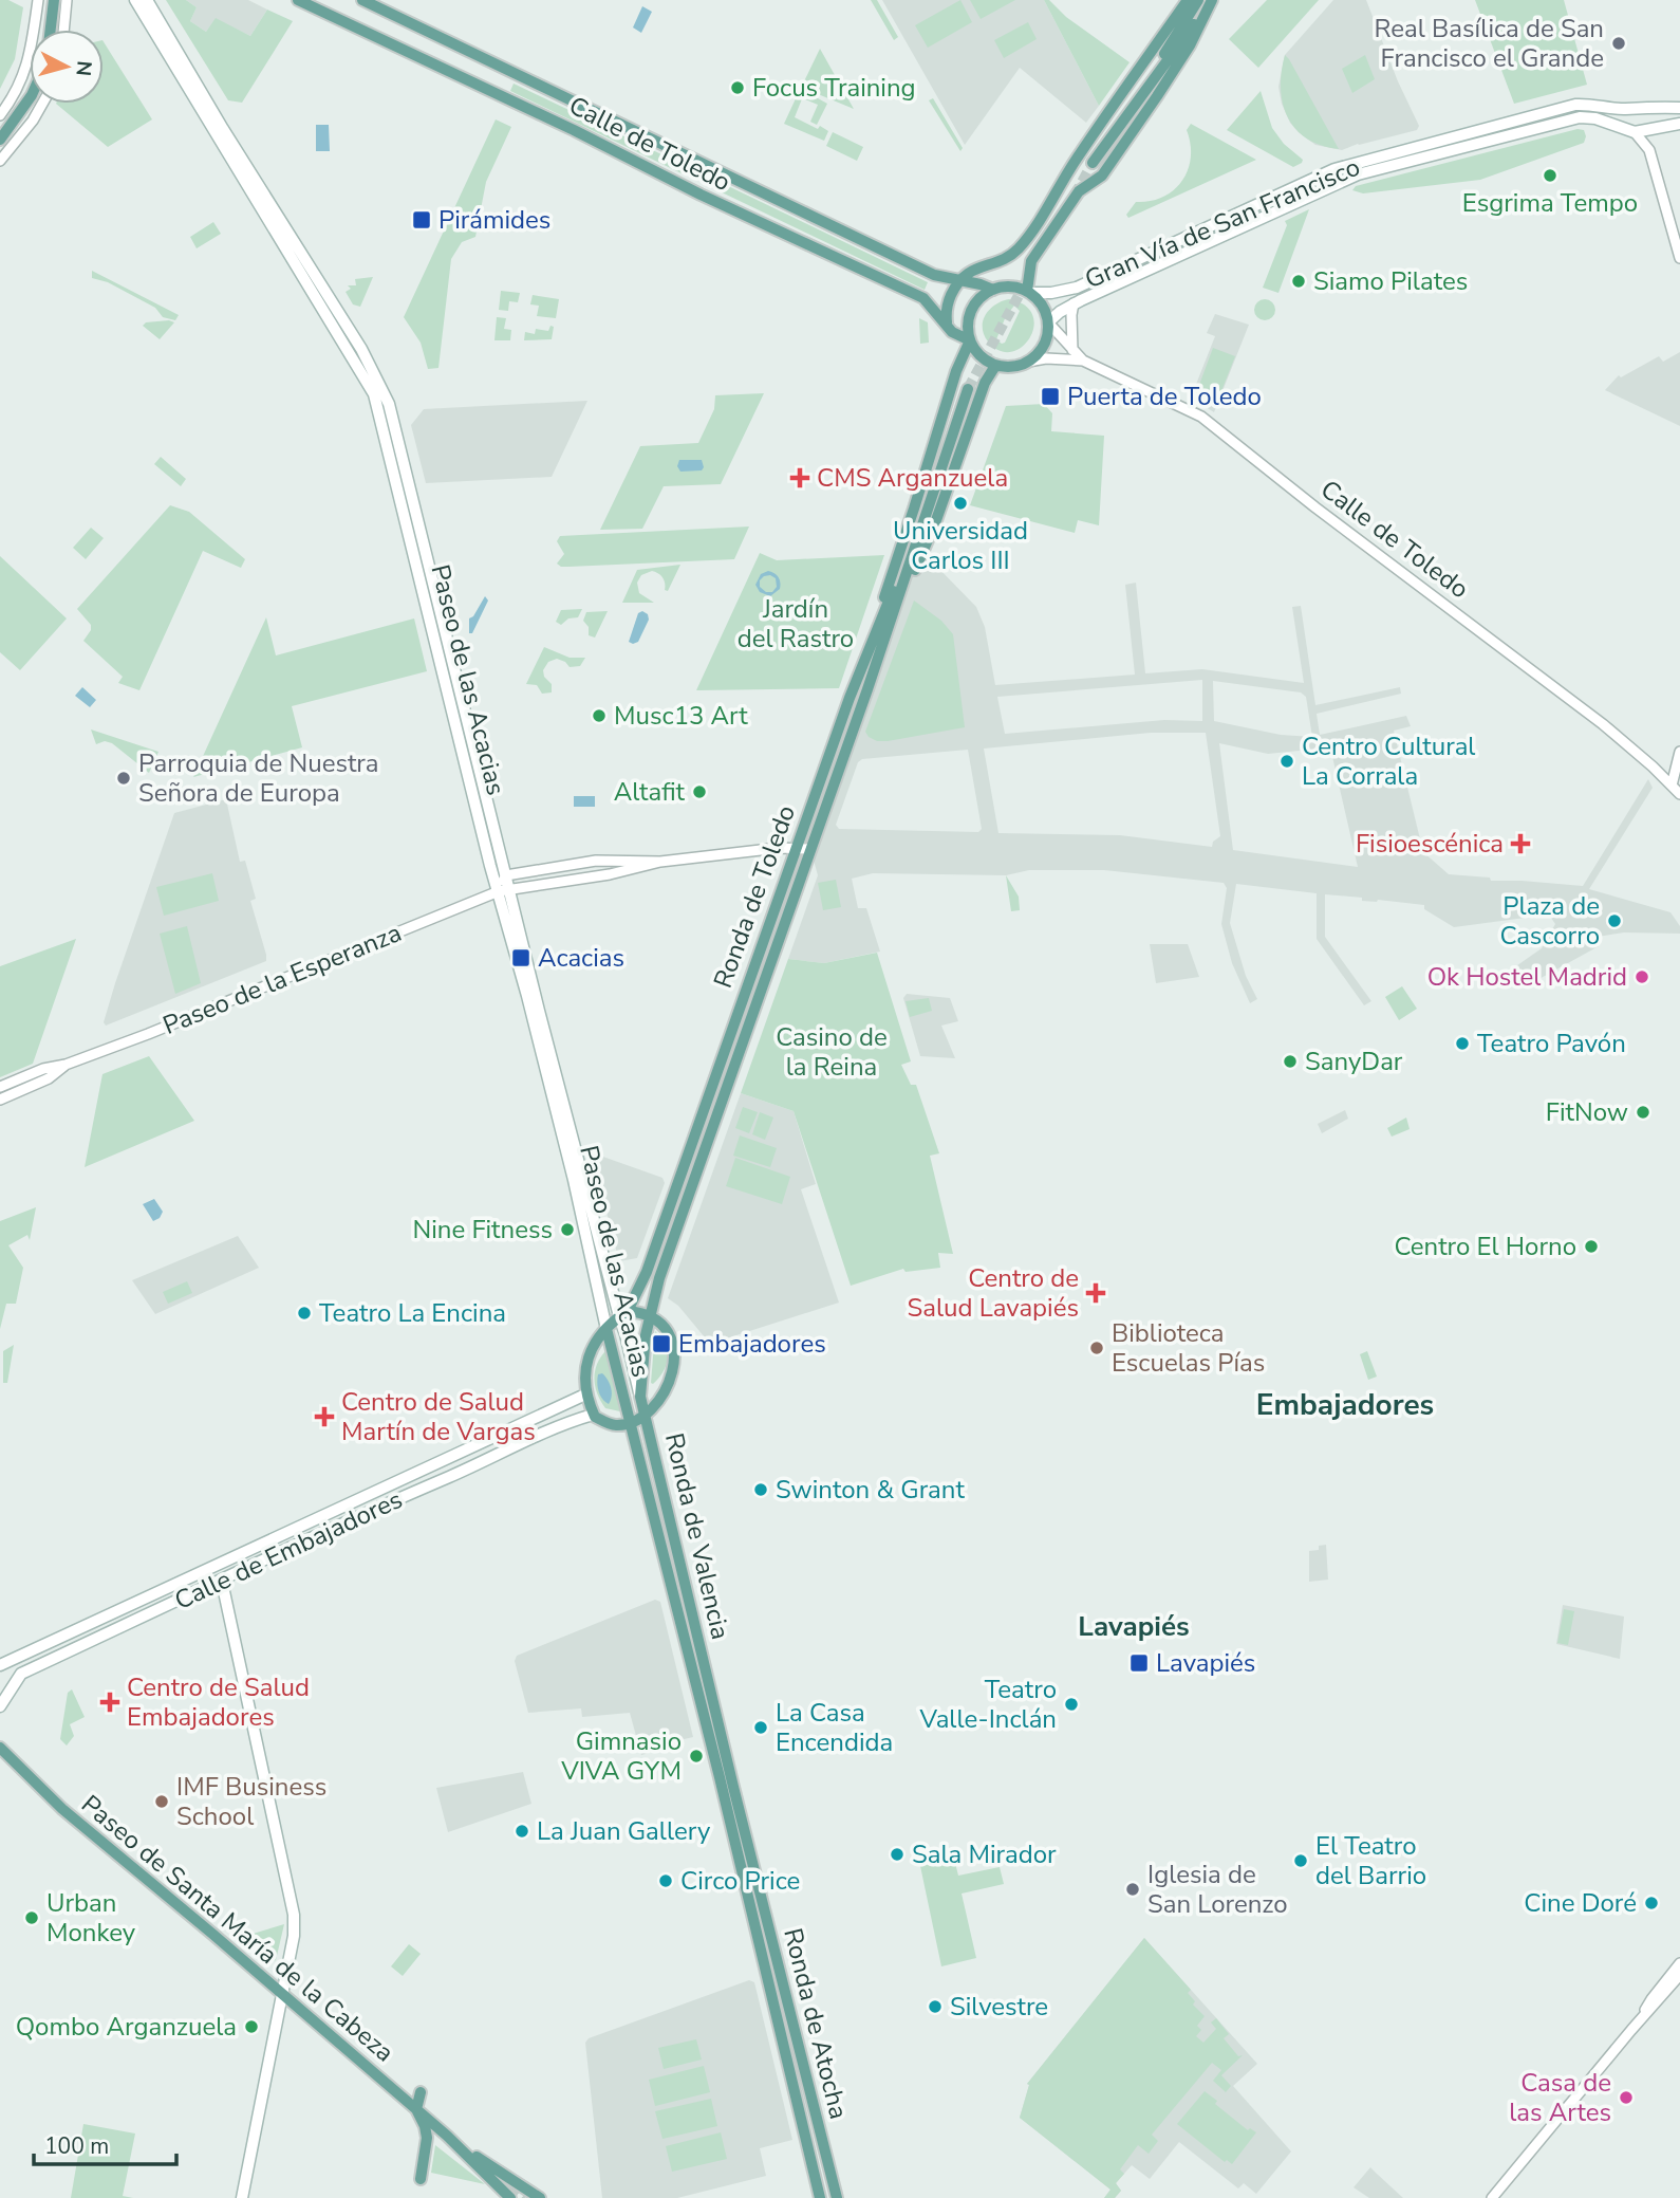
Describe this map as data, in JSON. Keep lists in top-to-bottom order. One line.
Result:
{"streets":{"main road":["Calle de Toledo","Gran Vía de San Francisco","Paseo de las Acacias","Ronda de Toledo","Ronda de Valencia","Calle de Embajadores","Paseo de Santa María de la Cabeza","Ronda de Atocha"],"street":["Paseo de la Esperanza"]},"crossings":[["Calle de Toledo","Gran Vía de San Francisco"],["Paseo de las Acacias","Ronda de Toledo"],["Paseo de las Acacias","Paseo de la Esperanza"],["Paseo de las Acacias","Ronda de Valencia"],["Ronda de Toledo","Ronda de Valencia"],["Ronda de Valencia","Ronda de Atocha"]],"districts":["Embajadores","Lavapiés"],"parks":["Jardín del Rastro","Casino de la Reina"],"places":{"other":["Real Basílica de San Francisco el Grande","Focus Training","Esgrima Tempo","Siamo Pilates","Universidad Carlos III","Musc13 Art","Centro Cultural La Corrala","Parroquia de Nuestra Señora de Europa","Altafit","Plaza de Cascorro","Ok Hostel Madrid","Teatro Pavón","SanyDar","FitNow","Nine Fitness","Centro El Horno","Teatro La Encina","Biblioteca Escuelas Pías","Swinton & Grant","Teatro Valle-Inclán","La Casa Encendida","Gimnasio VIVA GYM","IMF Business School","La Juan Gallery","Sala Mirador","El Teatro del Barrio","Circo Price","Iglesia de San Lorenzo","Cine Doré","Urban Monkey","Silvestre","Qombo Arganzuela","Casa de las Artes"],"transit":["Pirámides","Puerta de Toledo","Acacias","Embajadores","Lavapiés"],"health":["CMS Arganzuela","Fisioescénica","Centro de Salud Lavapiés","Centro de Salud Martín de Vargas","Centro de Salud Embajadores"]},"scale_bar":"100 m","north":"right"}
